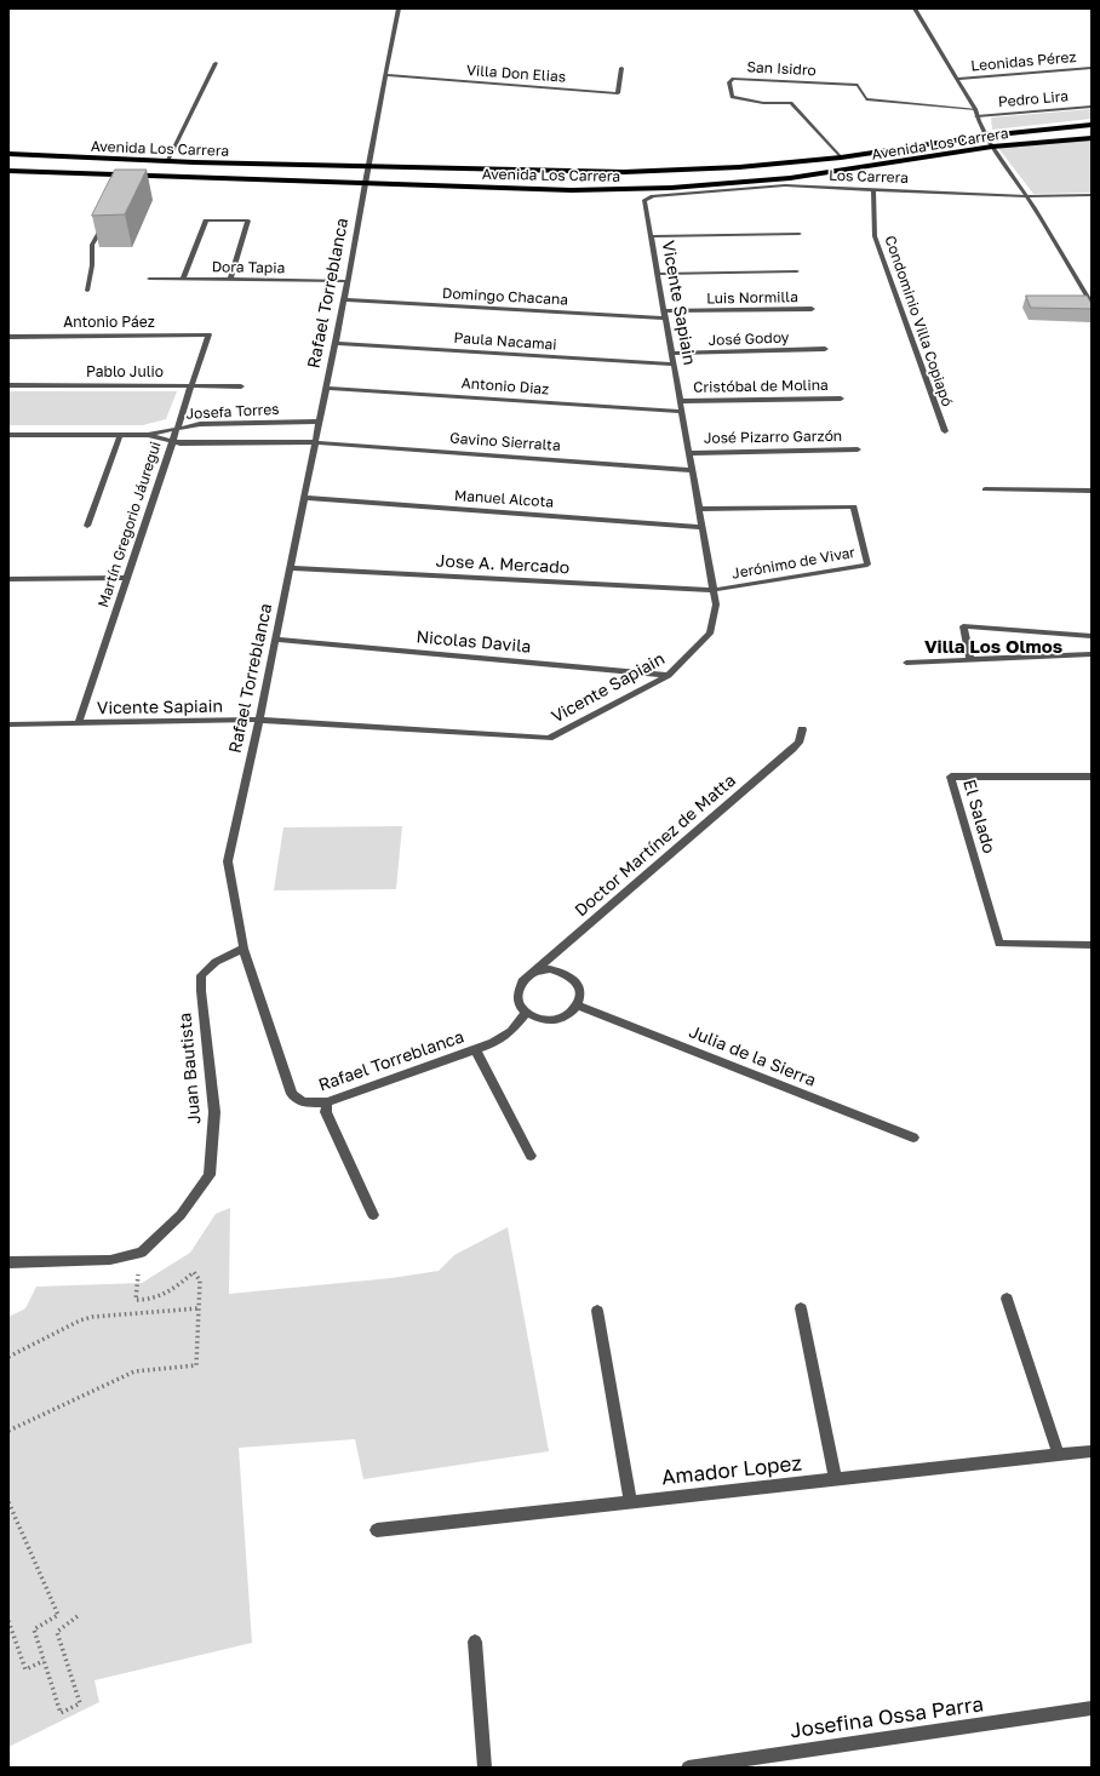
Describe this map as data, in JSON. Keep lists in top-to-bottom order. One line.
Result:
{"streets":{"main road":["Avenida Los Carrera"],"street":["Leonidas Pérez","San Isidro","Villa Don Elias","Pedro Lira","Los Carrera","Dora Tapia","Rafael Torreblanca","Domingo Chacana","Luis Normilla","Vicente Sapiain","Condominio Villa Copiapó","Antonio Páez","José Godoy","Paula Nacamai","Pablo Julio","Antonio Diaz","Cristóbal de Molina","Josefa Torres","José Pizarro Garzón","Gavino Sierralta","Manuel Alcota","Martín Gregorio Jáuregui","Jerónimo de Vivar","Jose A. Mercado","Nicolas Davila","El Salado","Doctor Martínez de Matta","Julia de la Sierra","Juan Bautista","Amador Lopez","Josefina Ossa Parra"]},"crossings":[["San Isidro","Avenida Los Carrera"],["Villa Don Elias","Rafael Torreblanca"],["Avenida Los Carrera","Rafael Torreblanca"],["Los Carrera","Vicente Sapiain"],["Los Carrera","Condominio Villa Copiapó"],["Dora Tapia","Rafael Torreblanca"],["Rafael Torreblanca","Domingo Chacana"],["Rafael Torreblanca","Vicente Sapiain"],["Rafael Torreblanca","Paula Nacamai"],["Rafael Torreblanca","Antonio Diaz"],["Rafael Torreblanca","Josefa Torres"],["Rafael Torreblanca","Gavino Sierralta"],["Rafael Torreblanca","Manuel Alcota"],["Rafael Torreblanca","Jose A. Mercado"],["Rafael Torreblanca","Nicolas Davila"],["Rafael Torreblanca","Doctor Martínez de Matta"],["Rafael Torreblanca","Julia de la Sierra"],["Rafael Torreblanca","Juan Bautista"],["Domingo Chacana","Luis Normilla"],["Domingo Chacana","Vicente Sapiain"],["Luis Normilla","Vicente Sapiain"],["Vicente Sapiain","José Godoy"],["Vicente Sapiain","Paula Nacamai"],["Vicente Sapiain","Antonio Diaz"],["Vicente Sapiain","Cristóbal de Molina"],["Vicente Sapiain","José Pizarro Garzón"],["Vicente Sapiain","Gavino Sierralta"],["Vicente Sapiain","Manuel Alcota"],["Vicente Sapiain","Martín Gregorio Jáuregui"],["Vicente Sapiain","Jerónimo de Vivar"],["Vicente Sapiain","Jose A. Mercado"],["Vicente Sapiain","Nicolas Davila"],["Antonio Páez","Martín Gregorio Jáuregui"],["Pablo Julio","Martín Gregorio Jáuregui"],["Josefa Torres","Gavino Sierralta"],["Josefa Torres","Martín Gregorio Jáuregui"],["Jerónimo de Vivar","Jose A. Mercado"],["Doctor Martínez de Matta","Julia de la Sierra"]],"districts":["Villa Los Olmos"]}
